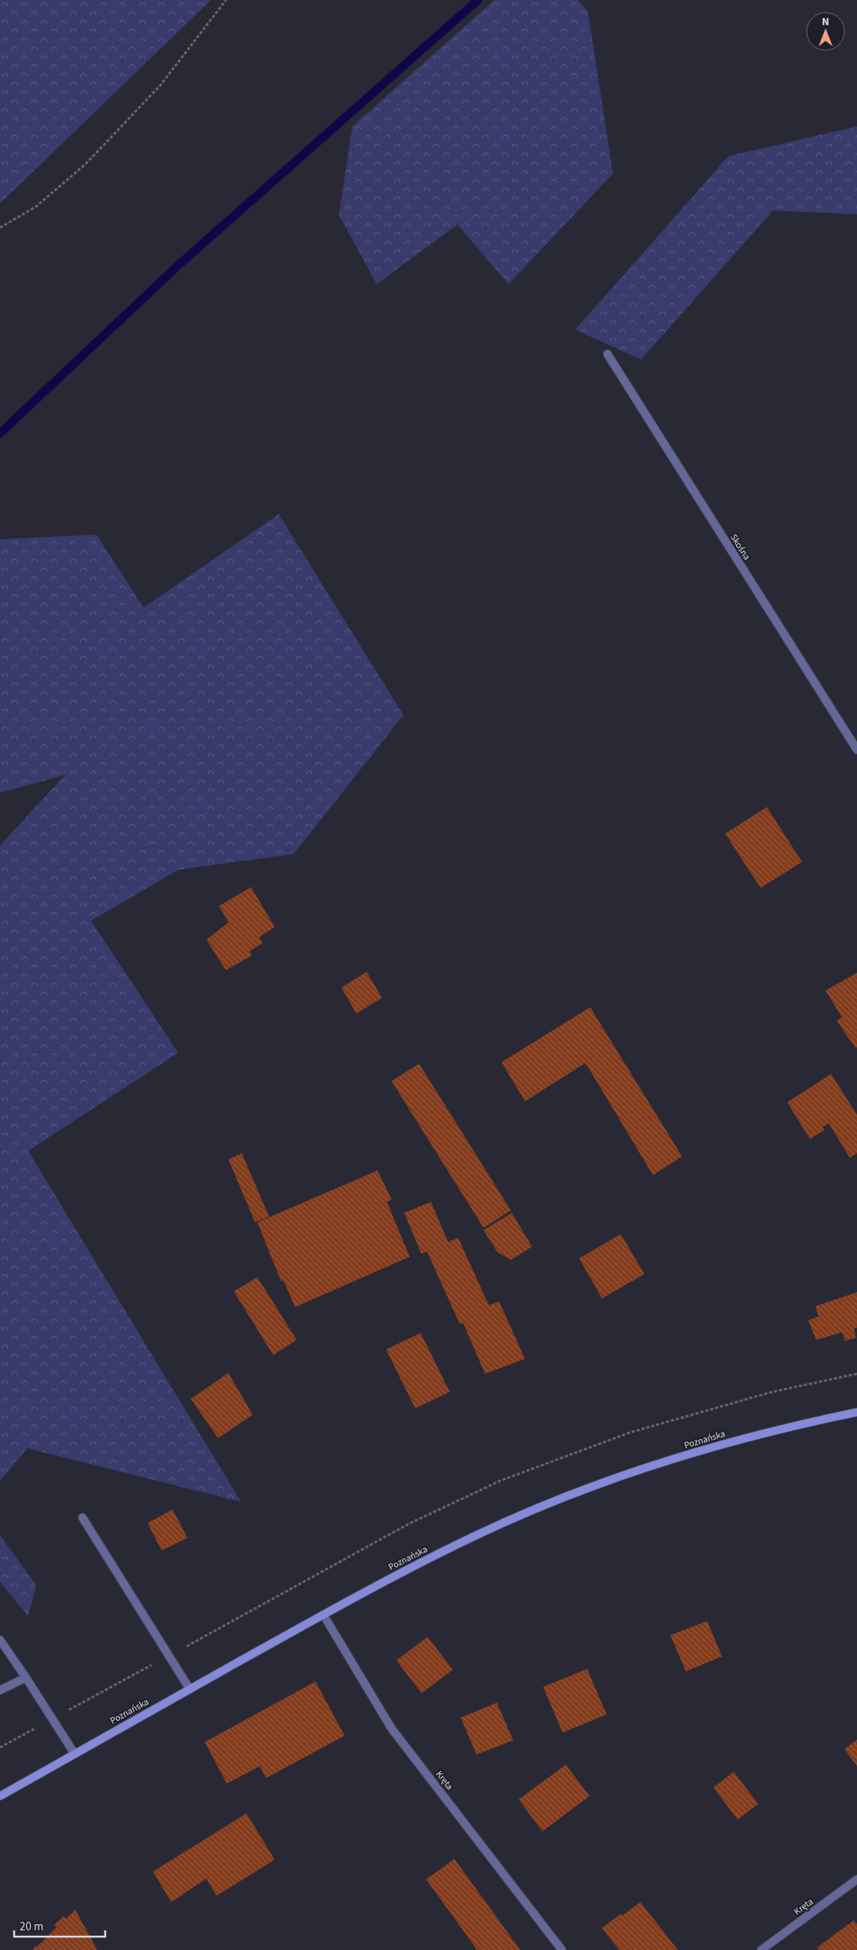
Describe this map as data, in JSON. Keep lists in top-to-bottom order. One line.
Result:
{"streets":{"main road":["Poznańska"],"street":["Skośna","Kręta"]},"crossings":[["Poznańska","Kręta"]],"scale_bar":"20 m","north":"top"}
